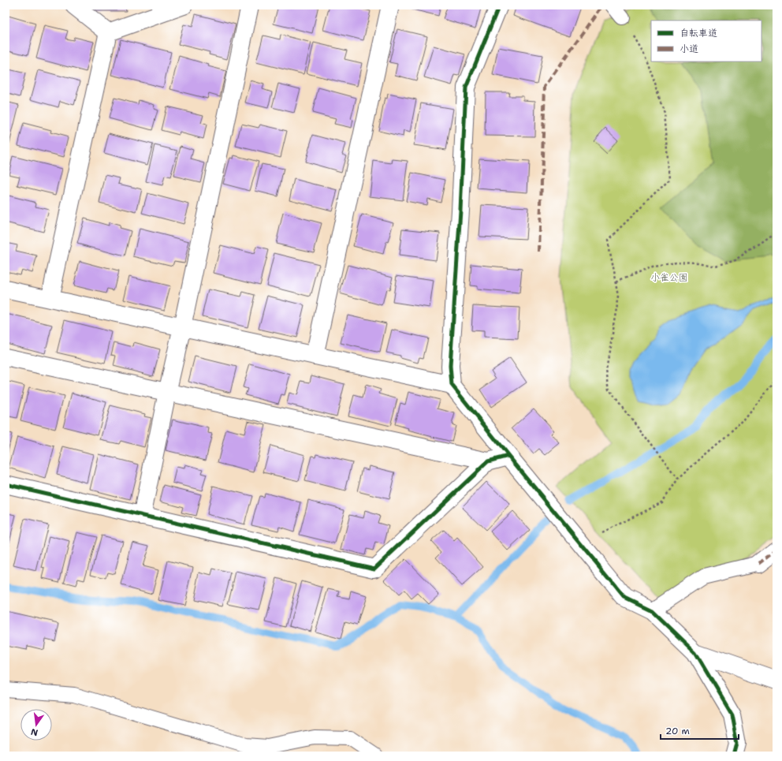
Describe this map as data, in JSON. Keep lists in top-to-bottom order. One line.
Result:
{"parks":["小雀公園"],"legend":["自転車道","小道"],"scale_bar":"20 m","north":"bottom"}
